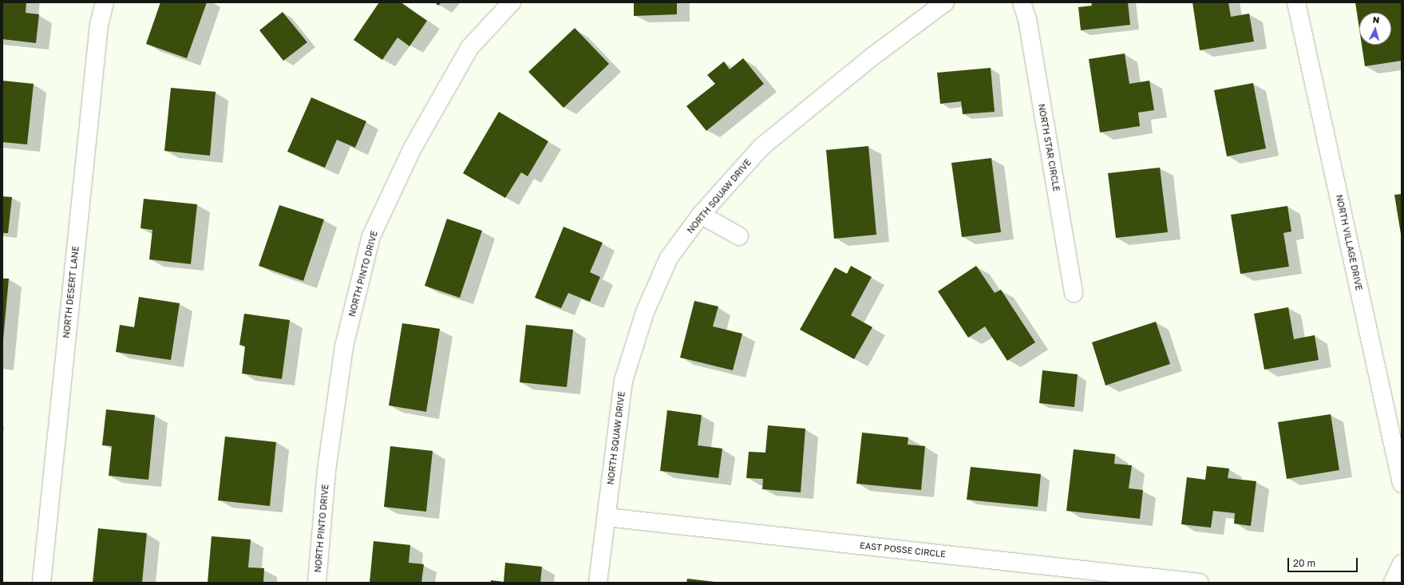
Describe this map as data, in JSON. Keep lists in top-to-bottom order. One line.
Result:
{"streets":{"street":["NORTH STAR CIRCLE","NORTH SQUAW DRIVE","NORTH VILLAGE DRIVE","NORTH PINTO DRIVE","NORTH DESERT LANE","EAST POSSE CIRCLE"]},"crossings":[["NORTH SQUAW DRIVE","EAST POSSE CIRCLE"]],"scale_bar":"20 m","north":"top"}
